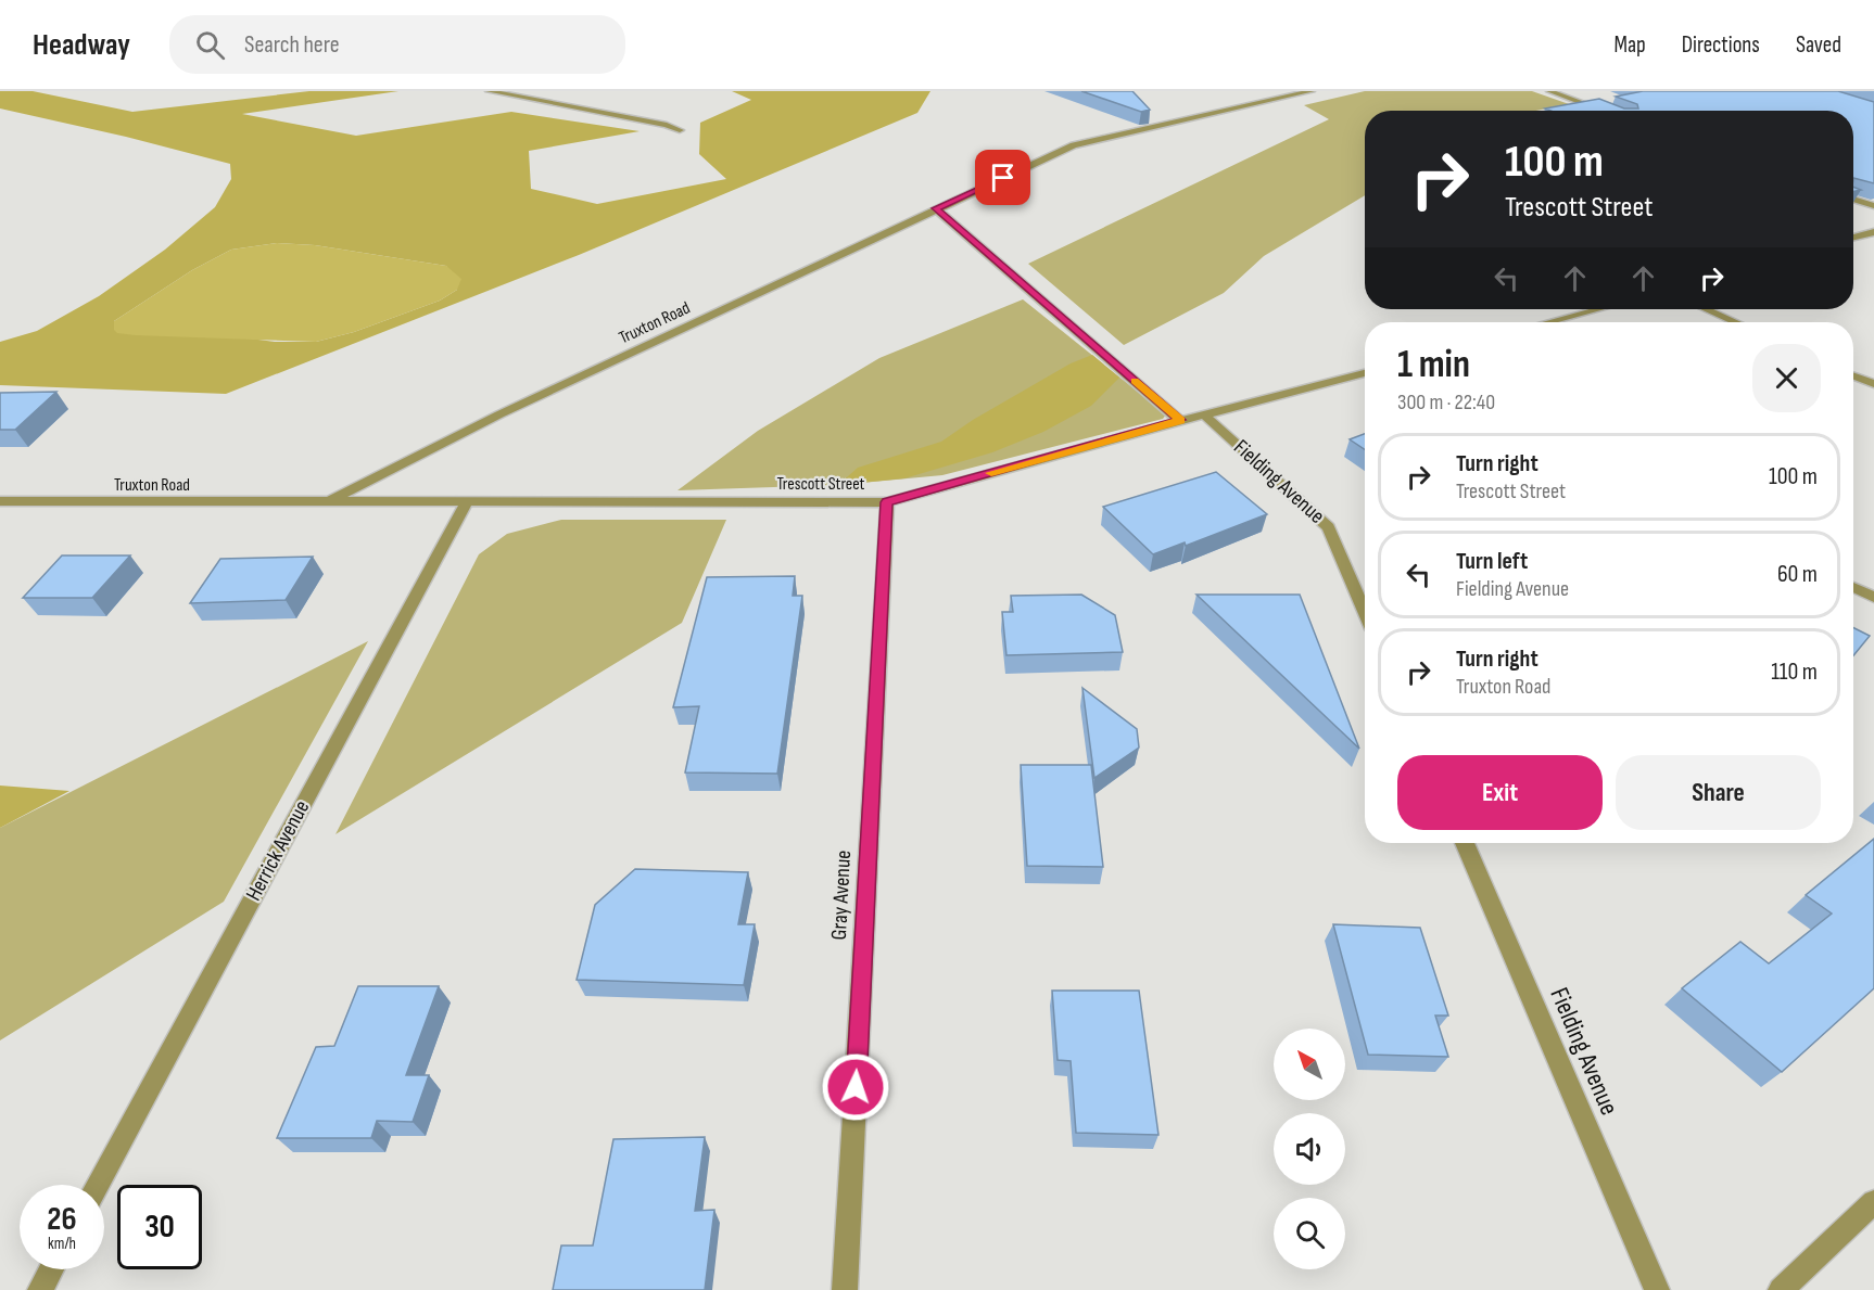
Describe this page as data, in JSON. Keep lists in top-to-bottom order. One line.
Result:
{"streets":{"street":["Truxton Road","Fielding Avenue","Trescott Street","Herrick Avenue","Gray Avenue"]},"crossings":[["Truxton Road","Trescott Street"],["Fielding Avenue","Trescott Street"],["Trescott Street","Herrick Avenue"],["Trescott Street","Gray Avenue"]],"north":"top left","page":{"header":"Headway","search":"Search here","nav":["Map","Directions","Saved"],"turn":["100 m","Trescott Street"],"heading":["1 min","300 m · 22:40"],"list":[{"name":"Turn right","note":"Trescott Street","value":"100 m"},{"name":"Turn left","note":"Fielding Avenue","value":"60 m"},{"name":"Turn right","note":"Truxton Road","value":"110 m"}],"buttons":["Exit","Share"],"speed":"26 km/h","limit":"30"}}
